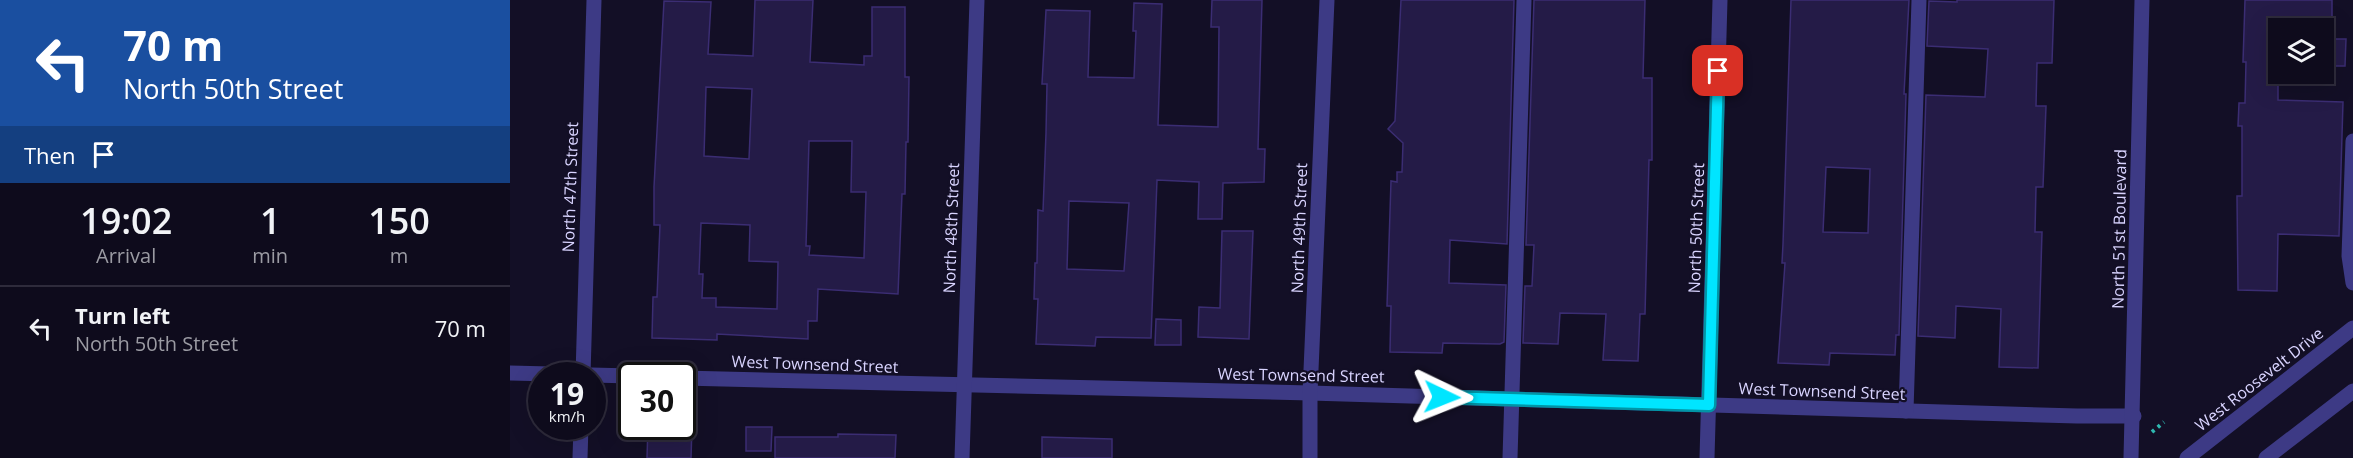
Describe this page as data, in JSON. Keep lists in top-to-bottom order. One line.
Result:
{"streets":{"street":["North 47th Street","North 48th Street","North 49th Street","North 50th Street","North 51st Boulevard","West Townsend Street","West Roosevelt Drive"]},"crossings":[["North 48th Street","West Townsend Street"],["North 49th Street","West Townsend Street"],["North 50th Street","West Townsend Street"],["North 51st Boulevard","West Townsend Street"]],"page":{"turn":["70 m","North 50th Street"],"then":"Then","eta":["19:02","Arrival","1","min","150","m"],"list":[{"name":"Turn left","note":"North 50th Street","value":"70 m"}],"speed":"19 km/h","limit":"30"}}
